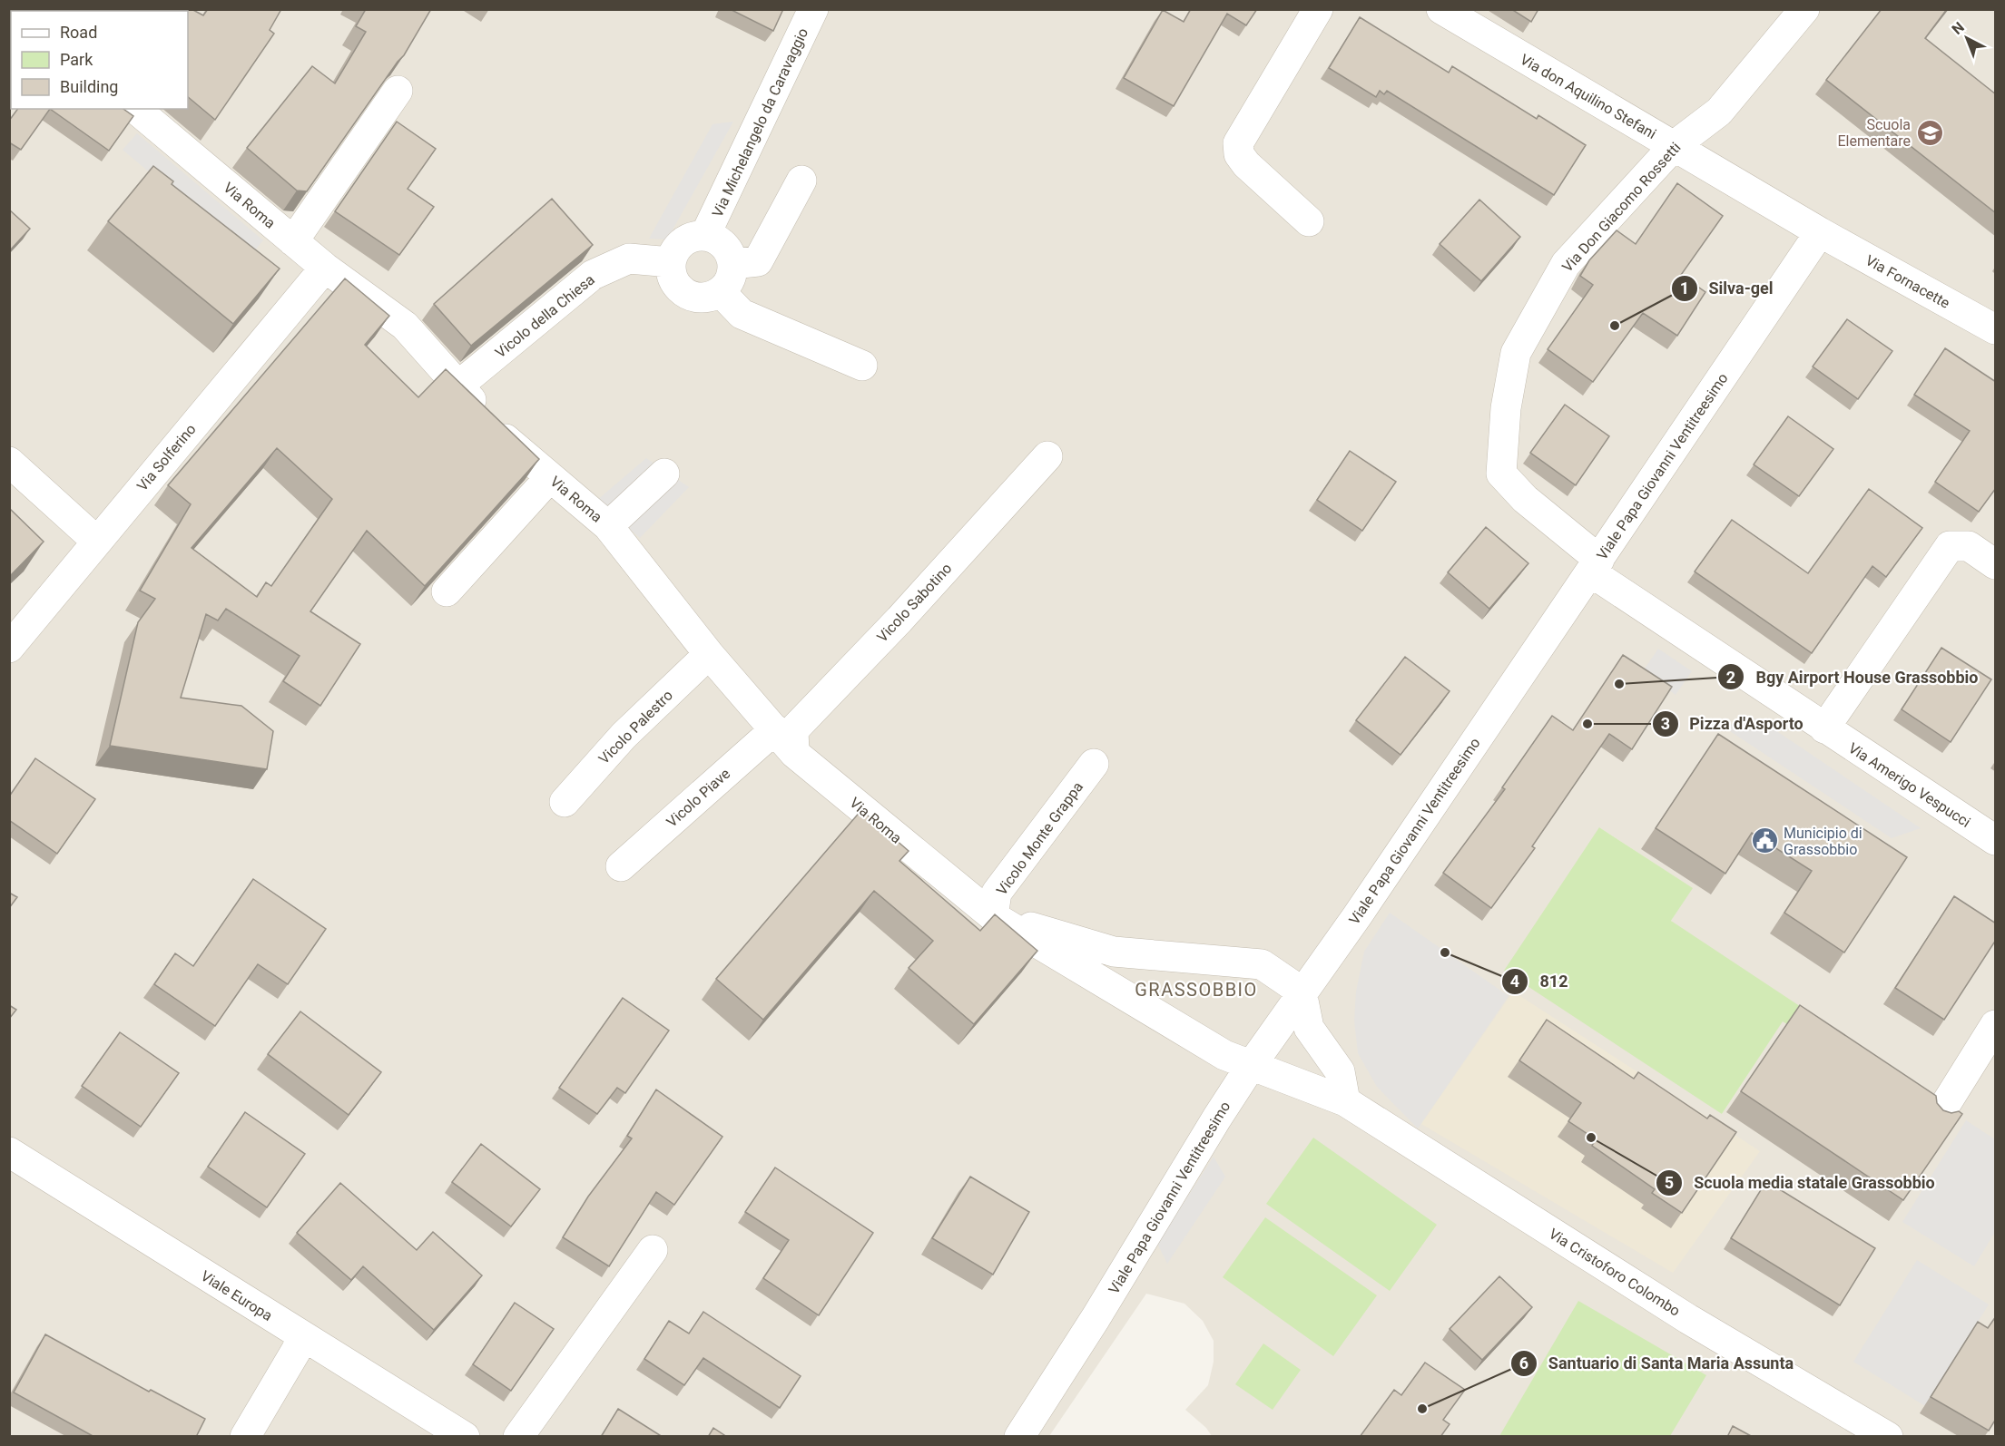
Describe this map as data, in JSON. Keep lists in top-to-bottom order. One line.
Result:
{"streets":{"street":["Via don Aquilino Stefani","Via Michelangelo da Caravaggio","Via Roma","Via Don Giacomo Rossetti","Via Fornacette","Vicolo della Chiesa","Via Solferino","Viale Papa Giovanni Ventitreesimo","Vicolo Sabotino","Vicolo Palestro","Via Amerigo Vespucci","Vicolo Piave","Vicolo Monte Grappa","Via Cristoforo Colombo","Viale Europa"]},"crossings":[["Via don Aquilino Stefani","Via Don Giacomo Rossetti"],["Via don Aquilino Stefani","Via Fornacette"],["Via don Aquilino Stefani","Viale Papa Giovanni Ventitreesimo"],["Via Michelangelo da Caravaggio","Vicolo della Chiesa"],["Via Roma","Vicolo della Chiesa"],["Via Roma","Via Solferino"],["Via Roma","Viale Papa Giovanni Ventitreesimo"],["Via Roma","Vicolo Sabotino"],["Via Roma","Vicolo Palestro"],["Via Roma","Vicolo Piave"],["Via Roma","Vicolo Monte Grappa"],["Via Roma","Via Cristoforo Colombo"],["Via Don Giacomo Rossetti","Viale Papa Giovanni Ventitreesimo"],["Via Don Giacomo Rossetti","Via Amerigo Vespucci"],["Via Fornacette","Viale Papa Giovanni Ventitreesimo"],["Viale Papa Giovanni Ventitreesimo","Via Amerigo Vespucci"],["Viale Papa Giovanni Ventitreesimo","Via Cristoforo Colombo"]],"districts":["GRASSOBBIO"],"places":{"school or university":["Scuola Elementare"],"other":["Silva-gel","Bgy Airport House Grassobbio","Pizza d'Asporto","812","Scuola media statale Grassobbio","Santuario di Santa Maria Assunta"],"public building":["Municipio di Grassobbio"]},"legend":["Road","Park","Building"],"north":"top left"}
